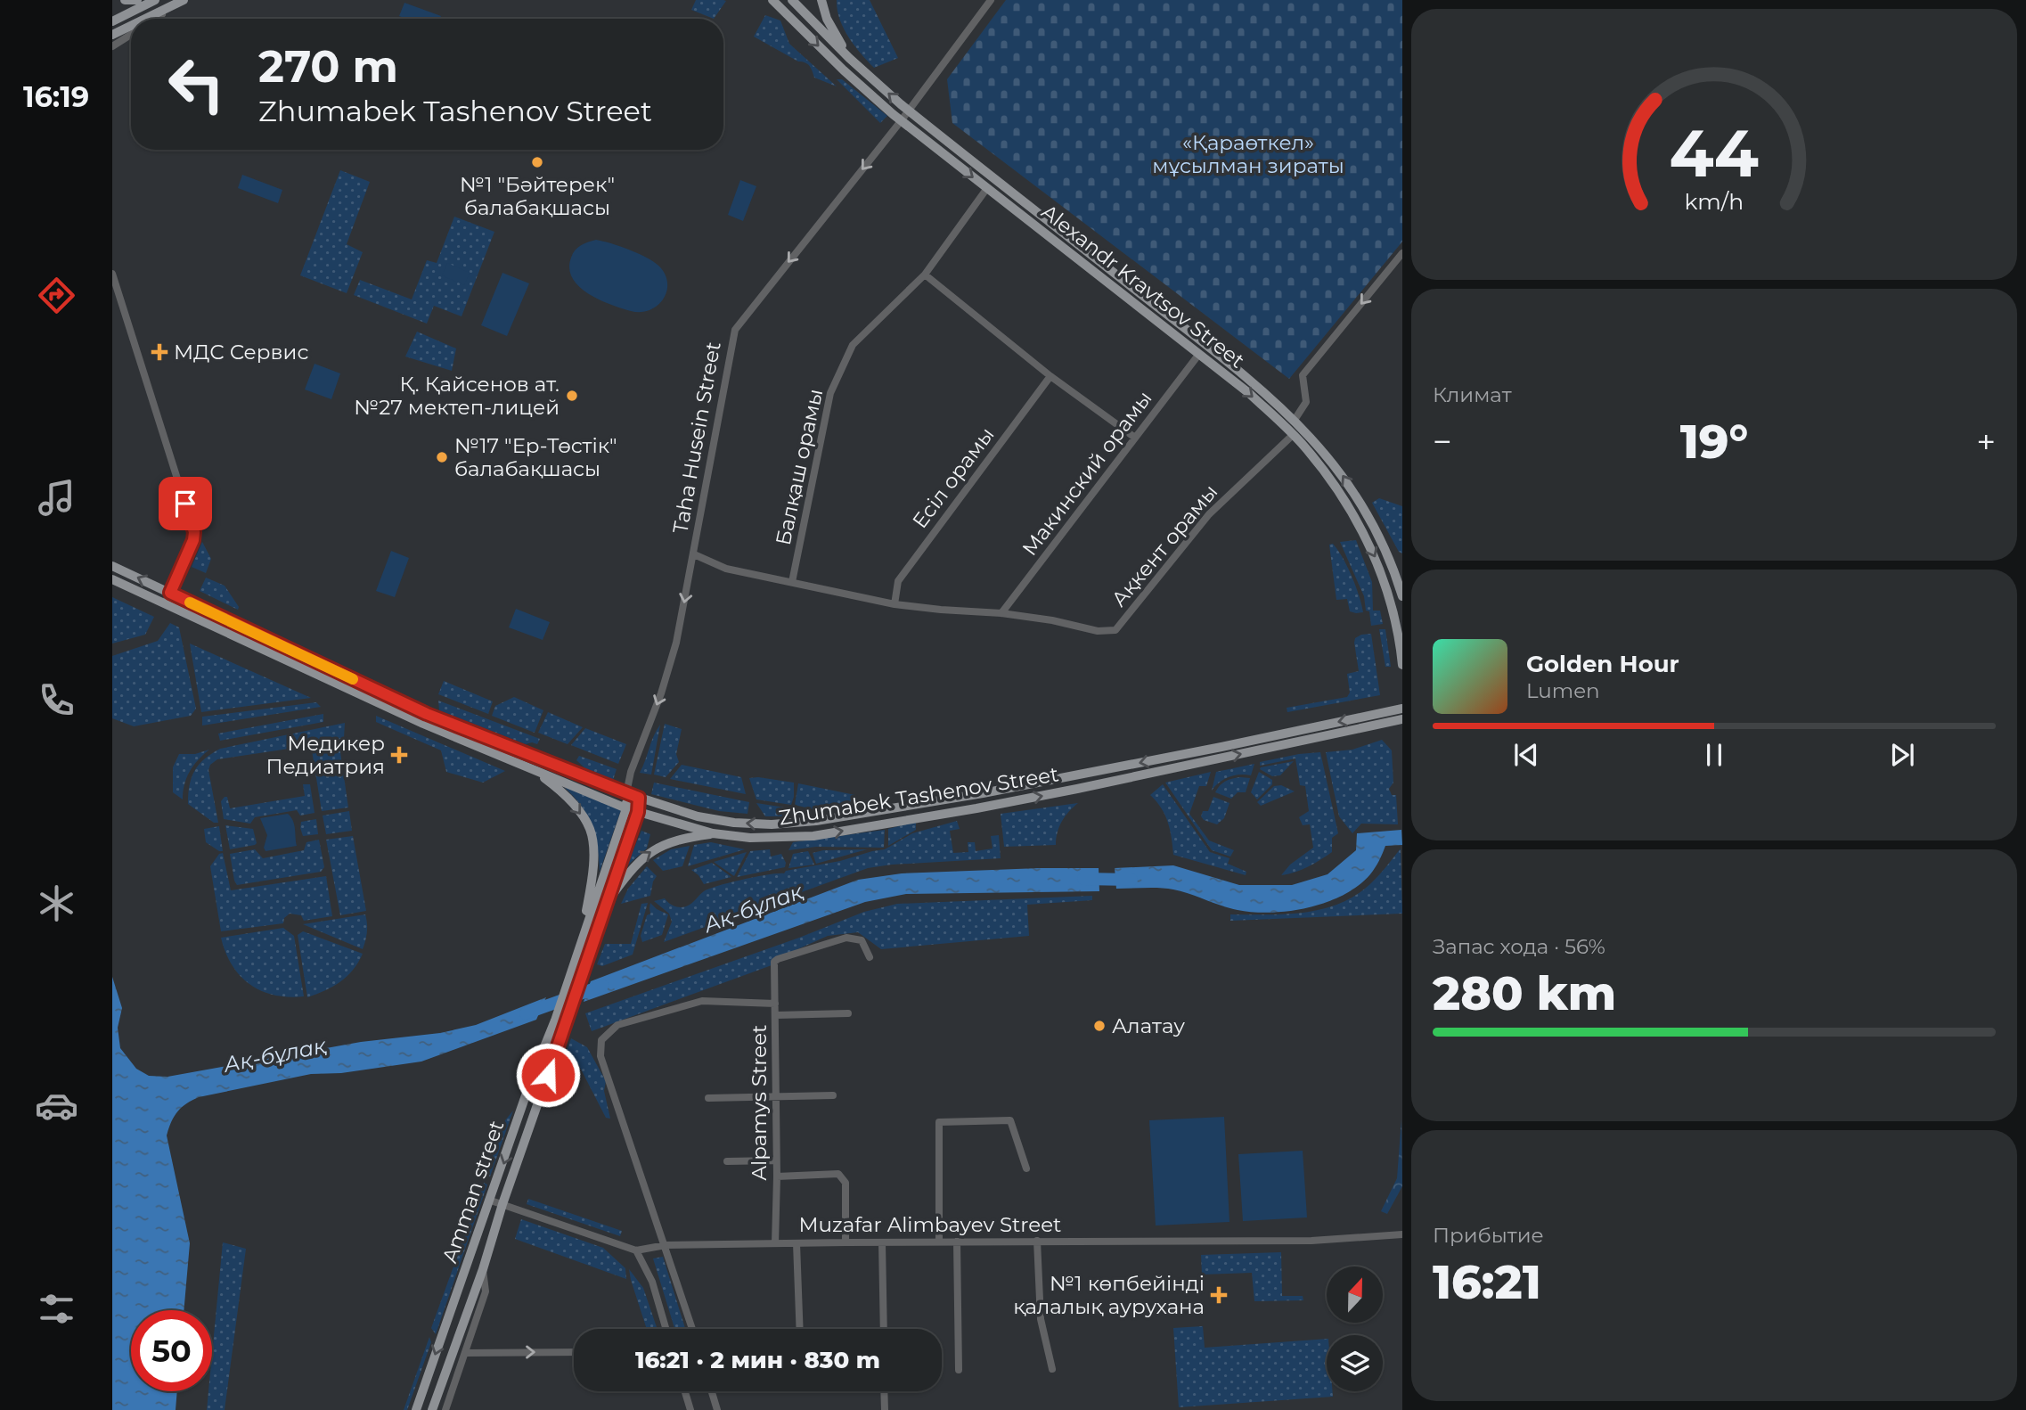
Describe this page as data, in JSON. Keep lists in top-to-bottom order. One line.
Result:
{"streets":{"main road":["Alexandr Kravtsov Street","Taha Husein Street","Zhumabek Tashenov Street","Amman street"],"street":["Балқаш орамы","Макинский орамы","Есіл орамы","Ақкент орамы","Alpamys Street","Muzafar Alimbayev Street"]},"crossings":[["Alexandr Kravtsov Street","Taha Husein Street"],["Alexandr Kravtsov Street","Балқаш орамы"],["Alexandr Kravtsov Street","Макинский орамы"],["Alexandr Kravtsov Street","Ақкент орамы"],["Taha Husein Street","Zhumabek Tashenov Street"],["Taha Husein Street","Amman street"],["Макинский орамы","Ақкент орамы"],["Есіл орамы","Ақкент орамы"],["Zhumabek Tashenov Street","Amman street"],["Alpamys Street","Muzafar Alimbayev Street"],["Amman street","Muzafar Alimbayev Street"]],"one_way":["Taha Husein Street"],"water":["Ақ-бұлақ"],"parks":["«Қараөткел» мұсылман зираты"],"places":{"other":["№1 \"Бәйтерек\" балабақшасы","Қ. Қайсенов ат. №27 мектеп-лицей","№17 \"Ер-Төстік\" балабақшасы","Алатау"],"health":["МДС Сервис","Медикер Педиатрия","№1 көпбейінді қалалық аурухана"]},"north":"top","page":{"tabs":"16:19","turn":["270 m","Zhumabek Tashenov Street"],"tile":["Климат",["Запас хода · 56%","280 km"],["Прибытие","16:21"]],"heat":["−","19°","+"],"song":["Golden Hour","Lumen"],"limit":"50","trip":"16:21 · 2 мин · 830 m","gauge":["44","km/h"]}}
